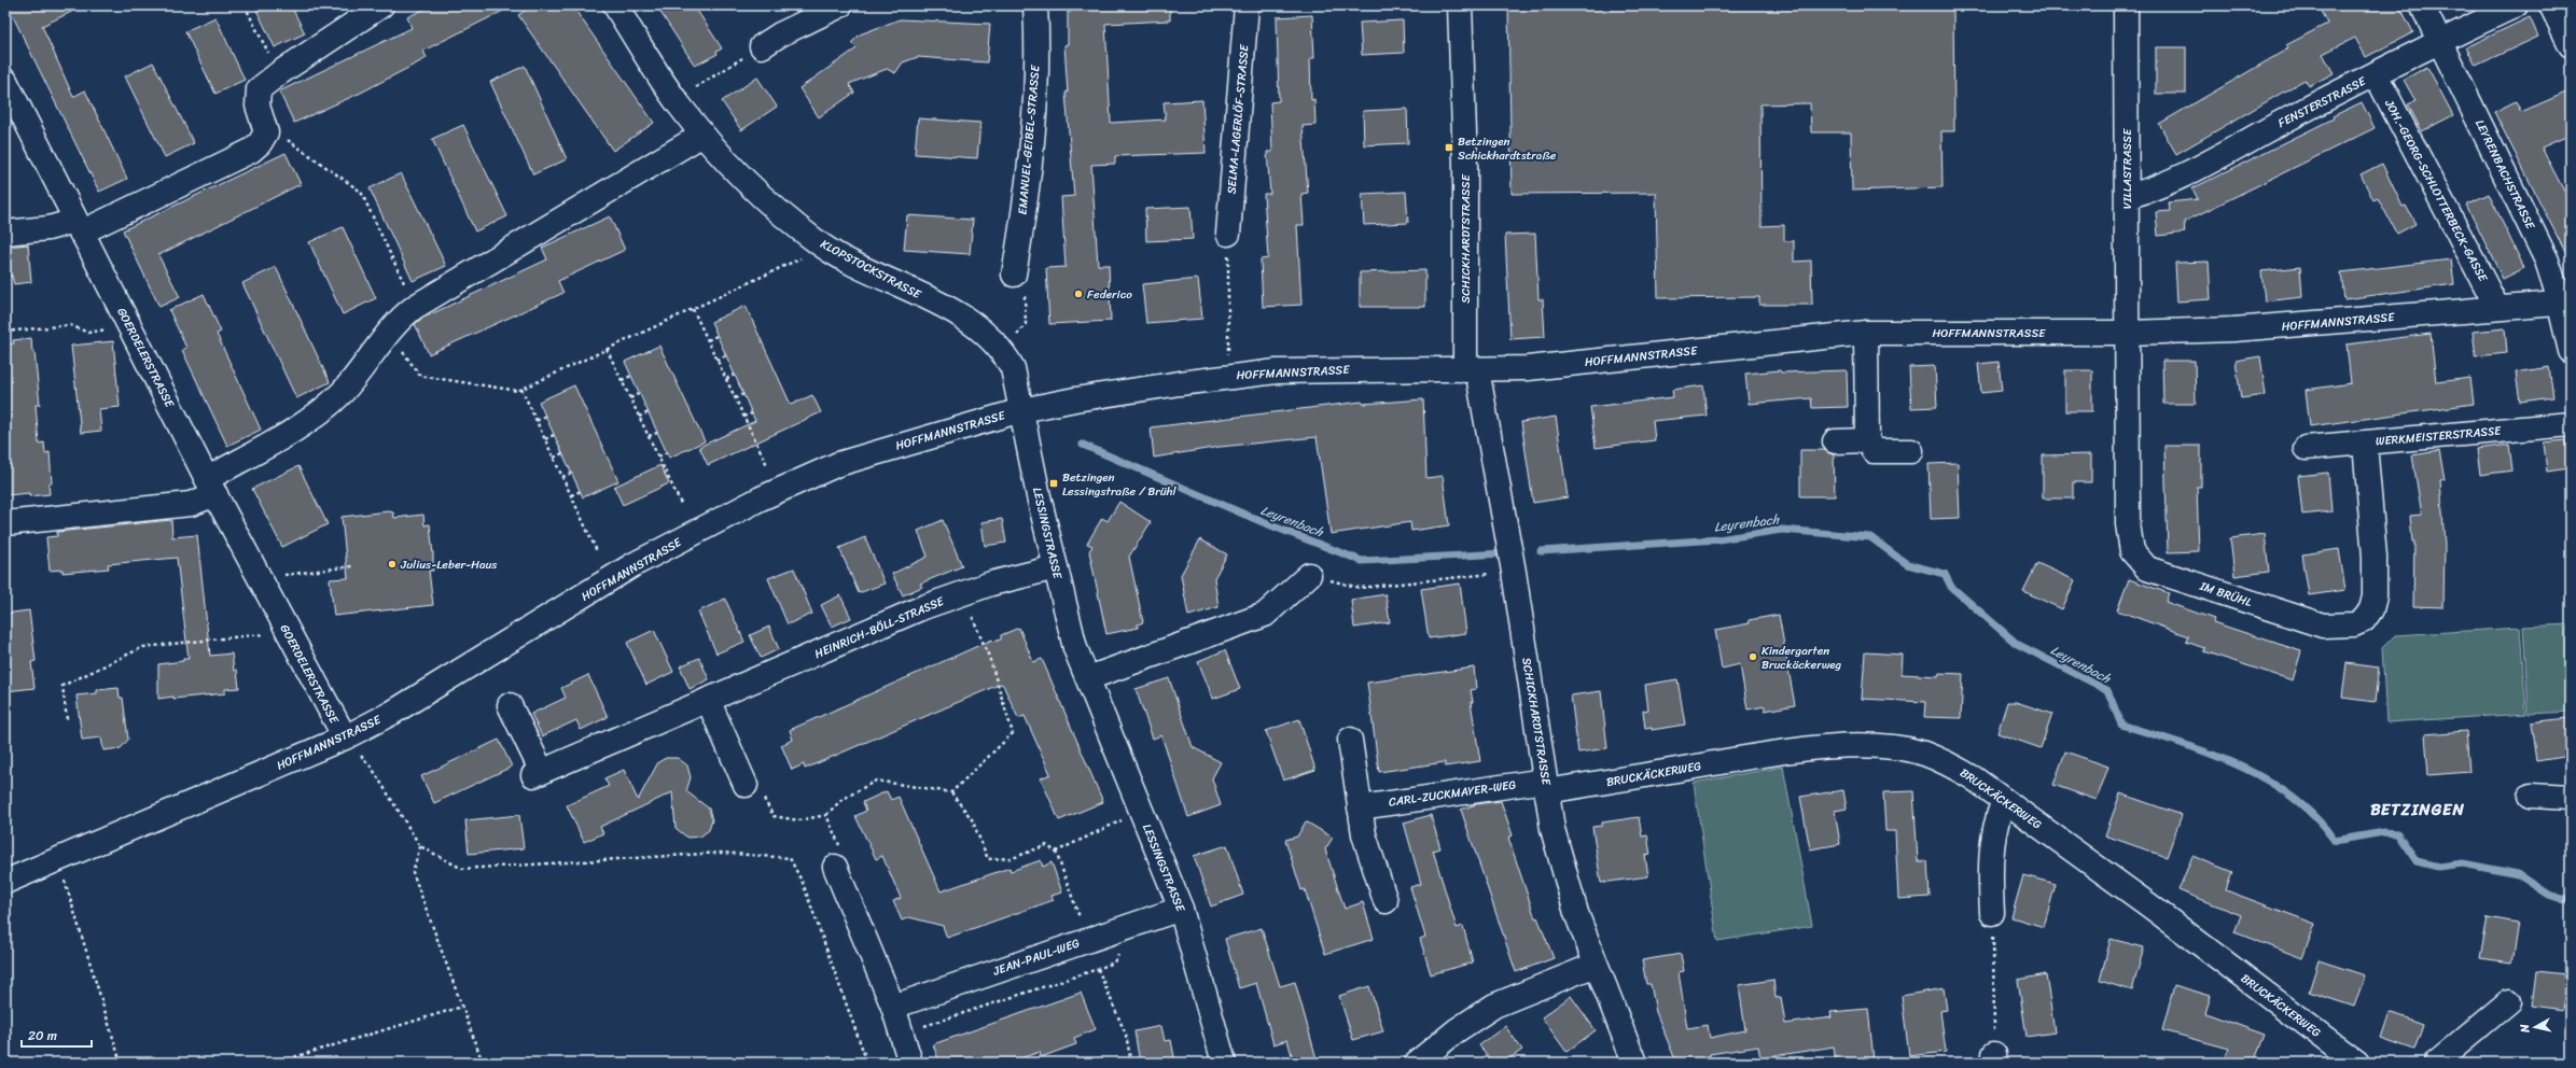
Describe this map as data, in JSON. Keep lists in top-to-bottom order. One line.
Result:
{"streets":{"street":["FENSTERSTRASSE","SELMA-LAGERLÖF-STRASSE","EMANUEL-GEIBEL-STRASSE","VILLASTRASSE","LEYRENBACHSTRASSE","JOH.-GEORG-SCHLOTTERBECK-GASSE","SCHICKHARDTSTRASSE","KLOPSTOCKSTRASSE","HOFFMANNSTRASSE","GOERDELERSTRASSE","WERKMEISTERSTRASSE","LESSINGSTRASSE","IM BRÜHL","HEINRICH-BÖLL-STRASSE","BRUCKÄCKERWEG","CARL-ZUCKMAYER-WEG","JEAN-PAUL-WEG"]},"crossings":[["FENSTERSTRASSE","VILLASTRASSE"],["FENSTERSTRASSE","LEYRENBACHSTRASSE"],["FENSTERSTRASSE","JOH.-GEORG-SCHLOTTERBECK-GASSE"],["VILLASTRASSE","HOFFMANNSTRASSE"],["VILLASTRASSE","IM BRÜHL"],["LEYRENBACHSTRASSE","HOFFMANNSTRASSE"],["JOH.-GEORG-SCHLOTTERBECK-GASSE","HOFFMANNSTRASSE"],["SCHICKHARDTSTRASSE","HOFFMANNSTRASSE"],["SCHICKHARDTSTRASSE","BRUCKÄCKERWEG"],["SCHICKHARDTSTRASSE","CARL-ZUCKMAYER-WEG"],["KLOPSTOCKSTRASSE","HOFFMANNSTRASSE"],["KLOPSTOCKSTRASSE","LESSINGSTRASSE"],["HOFFMANNSTRASSE","GOERDELERSTRASSE"],["HOFFMANNSTRASSE","LESSINGSTRASSE"],["HOFFMANNSTRASSE","IM BRÜHL"],["WERKMEISTERSTRASSE","IM BRÜHL"],["LESSINGSTRASSE","HEINRICH-BÖLL-STRASSE"],["LESSINGSTRASSE","JEAN-PAUL-WEG"],["BRUCKÄCKERWEG","CARL-ZUCKMAYER-WEG"]],"districts":["BETZINGEN"],"water":["Leyrenbach"],"places":{"transit":["Betzingen Schickhardtstraße","Betzingen Lessingstraße / Brühl"],"other":["Federico","Julius-Leber-Haus","Kindergarten Bruckäckerweg"]},"scale_bar":"20 m","north":"left"}
